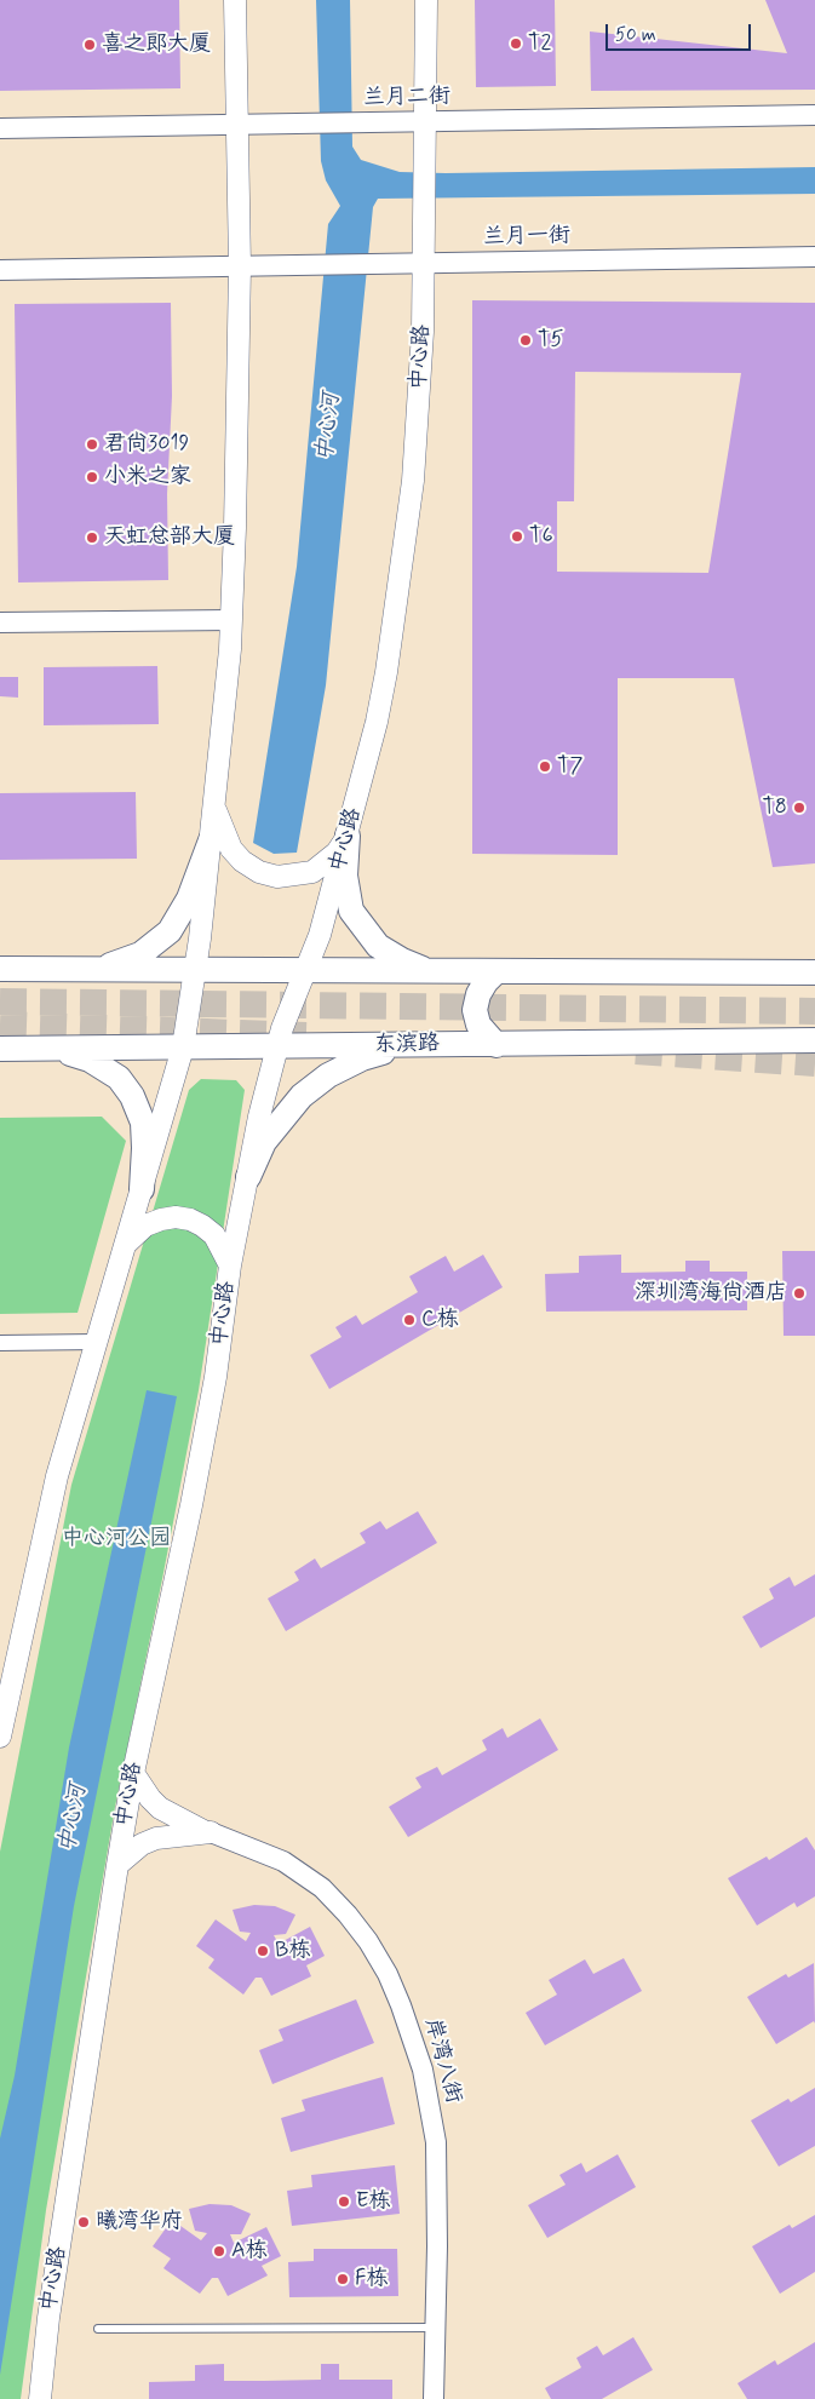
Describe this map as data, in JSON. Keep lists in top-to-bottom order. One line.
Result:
{"streets":{"main road":["中心路","东滨路"],"street":["兰月二街","兰月一街","岸湾八街"]},"crossings":[["兰月二街","中心路"],["兰月一街","中心路"],["中心路","东滨路"]],"water":["中心河"],"parks":["中心河公园"],"places":["T2","喜之郎大厦","T5","君尚3019","小米之家","T6","天虹总部大厦","T7","T8","深圳湾海尚酒店","C栋","B栋","E栋","曦湾华府","A栋","F栋"],"scale_bar":"50 m"}
